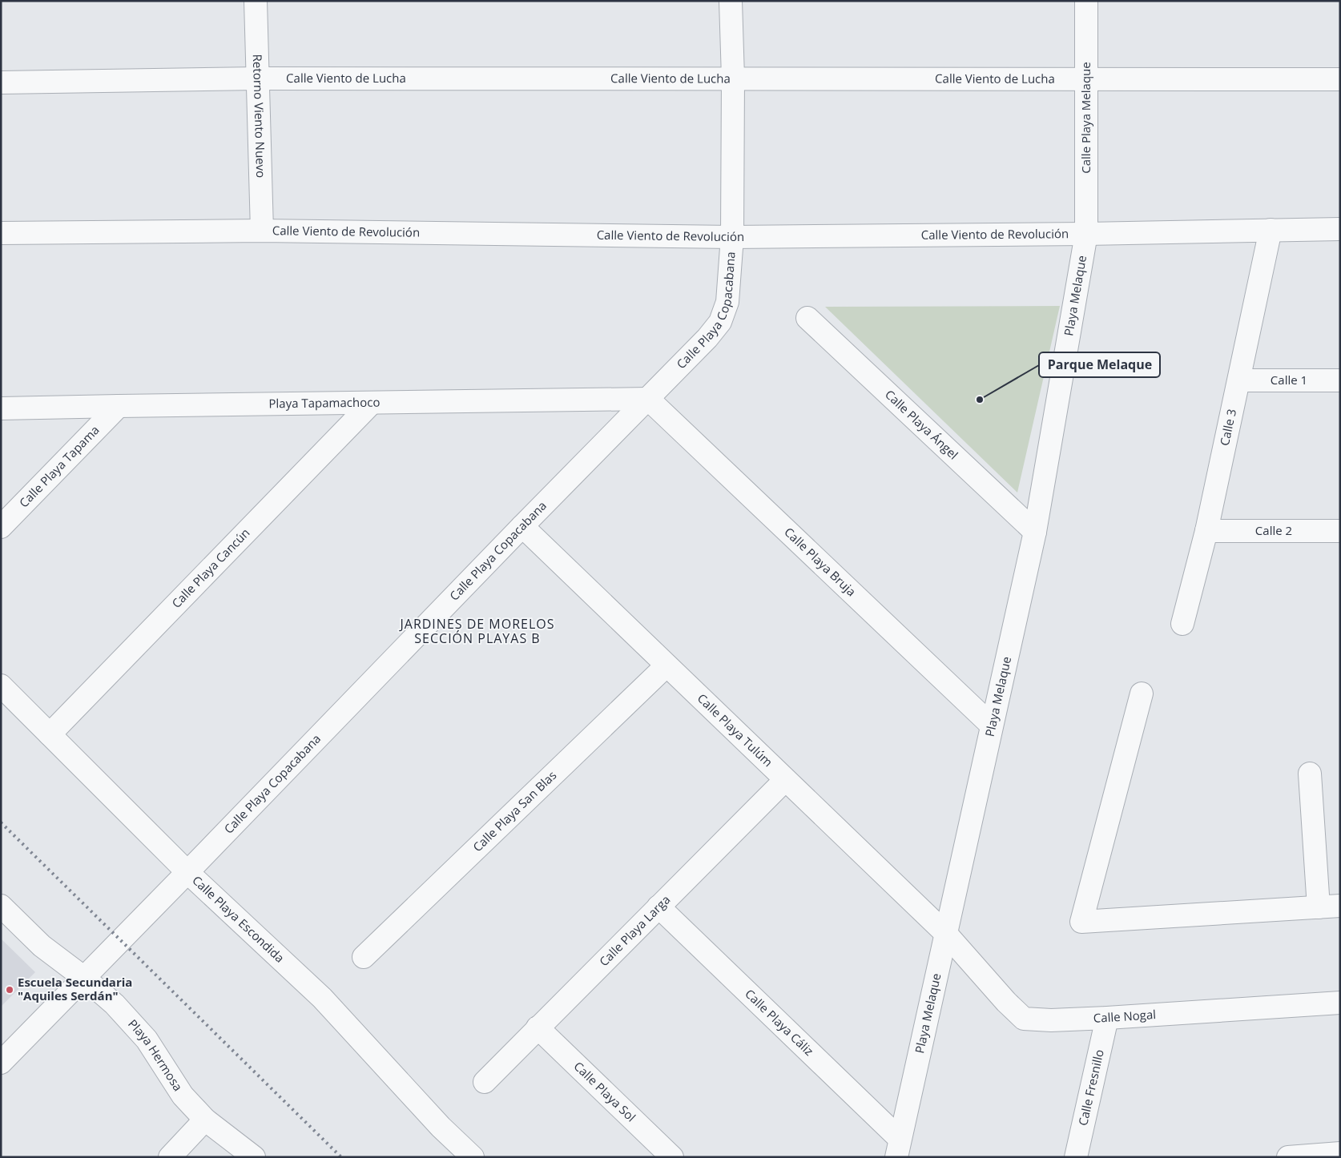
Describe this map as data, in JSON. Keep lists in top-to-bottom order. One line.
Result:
{"streets":{"street":["Calle Viento de Lucha","Retorno Viento Nuevo","Calle Playa Melaque","Calle Viento de Revolución","Playa Melaque","Calle Playa Copacabana","Calle 1","Playa Tapamachoco","Calle Playa Ángel","Calle 3","Calle Playa Tapama","Calle 2","Calle Playa Bruja","Calle Playa Cancún","Calle Playa Tulúm","Calle Playa San Blas","Calle Playa Escondida","Calle Playa Larga","Calle Nogal","Calle Playa Cáliz","Playa Hermosa","Calle Fresnillo","Calle Playa Sol"]},"crossings":[["Calle Viento de Lucha","Retorno Viento Nuevo"],["Calle Viento de Lucha","Calle Playa Melaque"],["Calle Viento de Lucha","Calle Playa Copacabana"],["Retorno Viento Nuevo","Calle Viento de Revolución"],["Calle Playa Melaque","Calle Viento de Revolución"],["Calle Playa Melaque","Playa Melaque"],["Calle Viento de Revolución","Playa Melaque"],["Calle Viento de Revolución","Calle Playa Copacabana"],["Calle Viento de Revolución","Calle 3"],["Playa Melaque","Calle Playa Ángel"],["Playa Melaque","Calle Playa Bruja"],["Playa Melaque","Calle Playa Tulúm"],["Playa Melaque","Calle Nogal"],["Playa Melaque","Calle Playa Cáliz"],["Calle Playa Copacabana","Playa Tapamachoco"],["Calle Playa Copacabana","Calle Playa Bruja"],["Calle Playa Copacabana","Calle Playa Tulúm"],["Calle Playa Copacabana","Calle Playa Escondida"],["Calle Playa Copacabana","Playa Hermosa"],["Calle 1","Calle 3"],["Playa Tapamachoco","Calle Playa Tapama"],["Playa Tapamachoco","Calle Playa Bruja"],["Playa Tapamachoco","Calle Playa Cancún"],["Calle 3","Calle 2"],["Calle Playa Cancún","Calle Playa Escondida"],["Calle Playa Tulúm","Calle Playa San Blas"],["Calle Playa Tulúm","Calle Playa Larga"],["Calle Playa Tulúm","Calle Nogal"],["Calle Playa Larga","Calle Playa Cáliz"],["Calle Playa Larga","Calle Playa Sol"],["Calle Nogal","Calle Fresnillo"]],"districts":["JARDINES DE MORELOS SECCIÓN PLAYAS B"],"places":["Parque Melaque","Escuela Secundaria \"Aquiles Serdán\""]}
